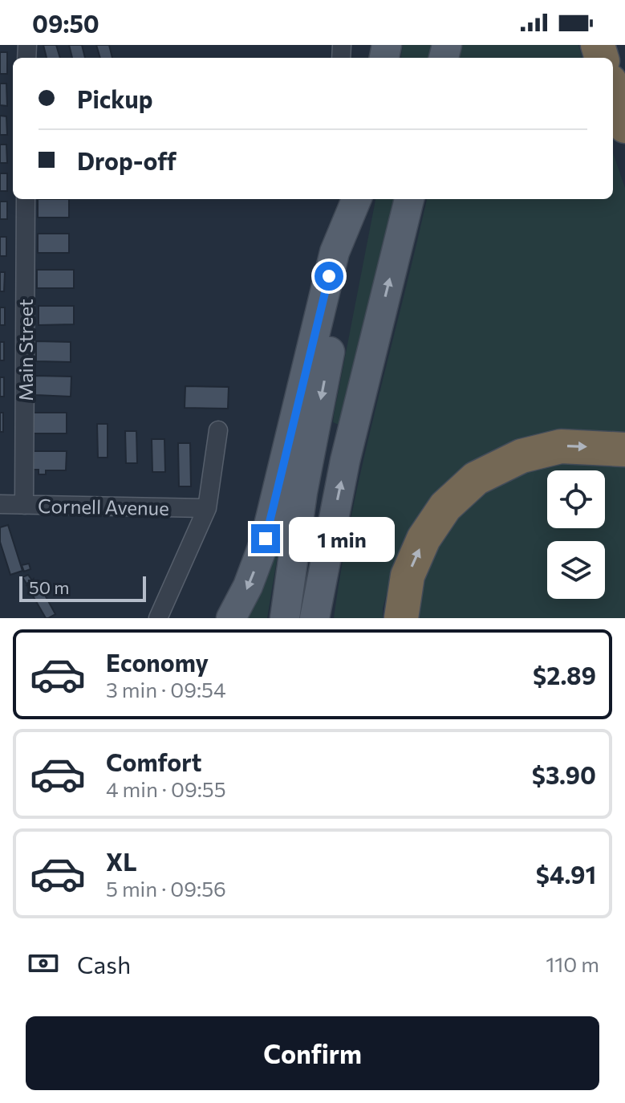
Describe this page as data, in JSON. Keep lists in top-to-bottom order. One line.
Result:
{"streets":{"street":["Main Street","Cornell Avenue"]},"crossings":[["Main Street","Cornell Avenue"]],"scale_bar":"50 m","page":{"status":"09:50","banner":["Pickup","Drop-off"],"bubble":"1 min","scale":"50 m","list":[{"name":"Economy","note":"3 min · 09:54","value":"$2.89"},{"name":"Comfort","note":"4 min · 09:55","value":"$3.90"},{"name":"XL","note":"5 min · 09:56","value":"$4.91"}],"pay":["Cash","110 m"],"buttons":"Confirm"}}
